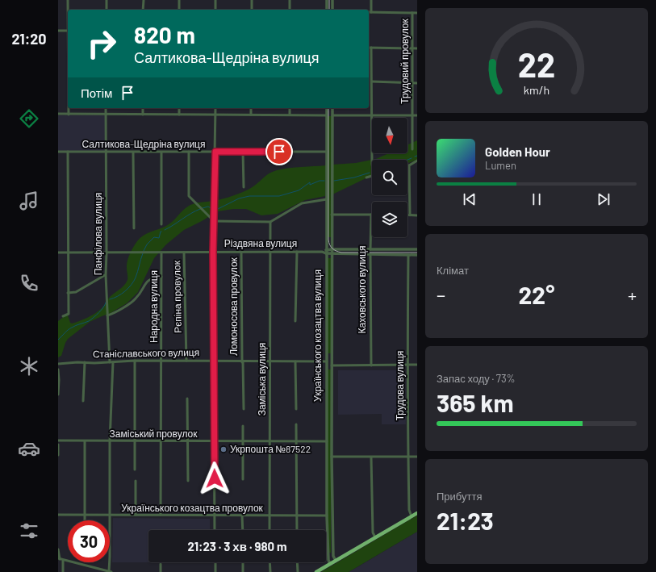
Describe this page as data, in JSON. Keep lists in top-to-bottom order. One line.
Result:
{"streets":{"street":["Трудовий провулок","Салтикова-Щедріна вулиця","Панфілова вулиця","Різдвяна вулиця","Каховського вулиця","Рєпіна провулок","Народна вулиця","Ломоносова провулок","Українського козацтва вулиця","Станіславського вулиця","Заміська вулиця","Трудова вулиця","Заміський провулок","Українського козацтва провулок"]},"crossings":[["Салтикова-Щедріна вулиця","Панфілова вулиця"],["Салтикова-Щедріна вулиця","Українського козацтва вулиця"],["Панфілова вулиця","Різдвяна вулиця"],["Панфілова вулиця","Станіславського вулиця"],["Панфілова вулиця","Заміський провулок"],["Панфілова вулиця","Українського козацтва провулок"],["Різдвяна вулиця","Каховського вулиця"],["Різдвяна вулиця","Рєпіна провулок"],["Різдвяна вулиця","Народна вулиця"],["Різдвяна вулиця","Ломоносова провулок"],["Різдвяна вулиця","Українського козацтва вулиця"],["Різдвяна вулиця","Заміська вулиця"],["Різдвяна вулиця","Трудова вулиця"],["Каховського вулиця","Станіславського вулиця"],["Рєпіна провулок","Станіславського вулиця"],["Народна вулиця","Станіславського вулиця"],["Народна вулиця","Заміський провулок"],["Народна вулиця","Українського козацтва провулок"],["Ломоносова провулок","Станіславського вулиця"],["Українського козацтва вулиця","Станіславського вулиця"],["Українського козацтва вулиця","Заміський провулок"],["Українського козацтва вулиця","Українського козацтва провулок"],["Станіславського вулиця","Заміська вулиця"],["Станіславського вулиця","Трудова вулиця"],["Заміська вулиця","Заміський провулок"],["Заміська вулиця","Українського козацтва провулок"]],"places":["Укрпошта №87522"],"north":"bottom","page":{"tabs":"21:20","turn":["820 m","Салтикова-Щедріна вулиця"],"then":"Потім","song":["Golden Hour","Lumen"],"tile":["Клімат",["Запас ходу · 73%","365 km"],["Прибуття","21:23"]],"heat":["−","22°","+"],"limit":"30","trip":"21:23 · 3 хв · 980 m","gauge":["22","km/h"]}}
